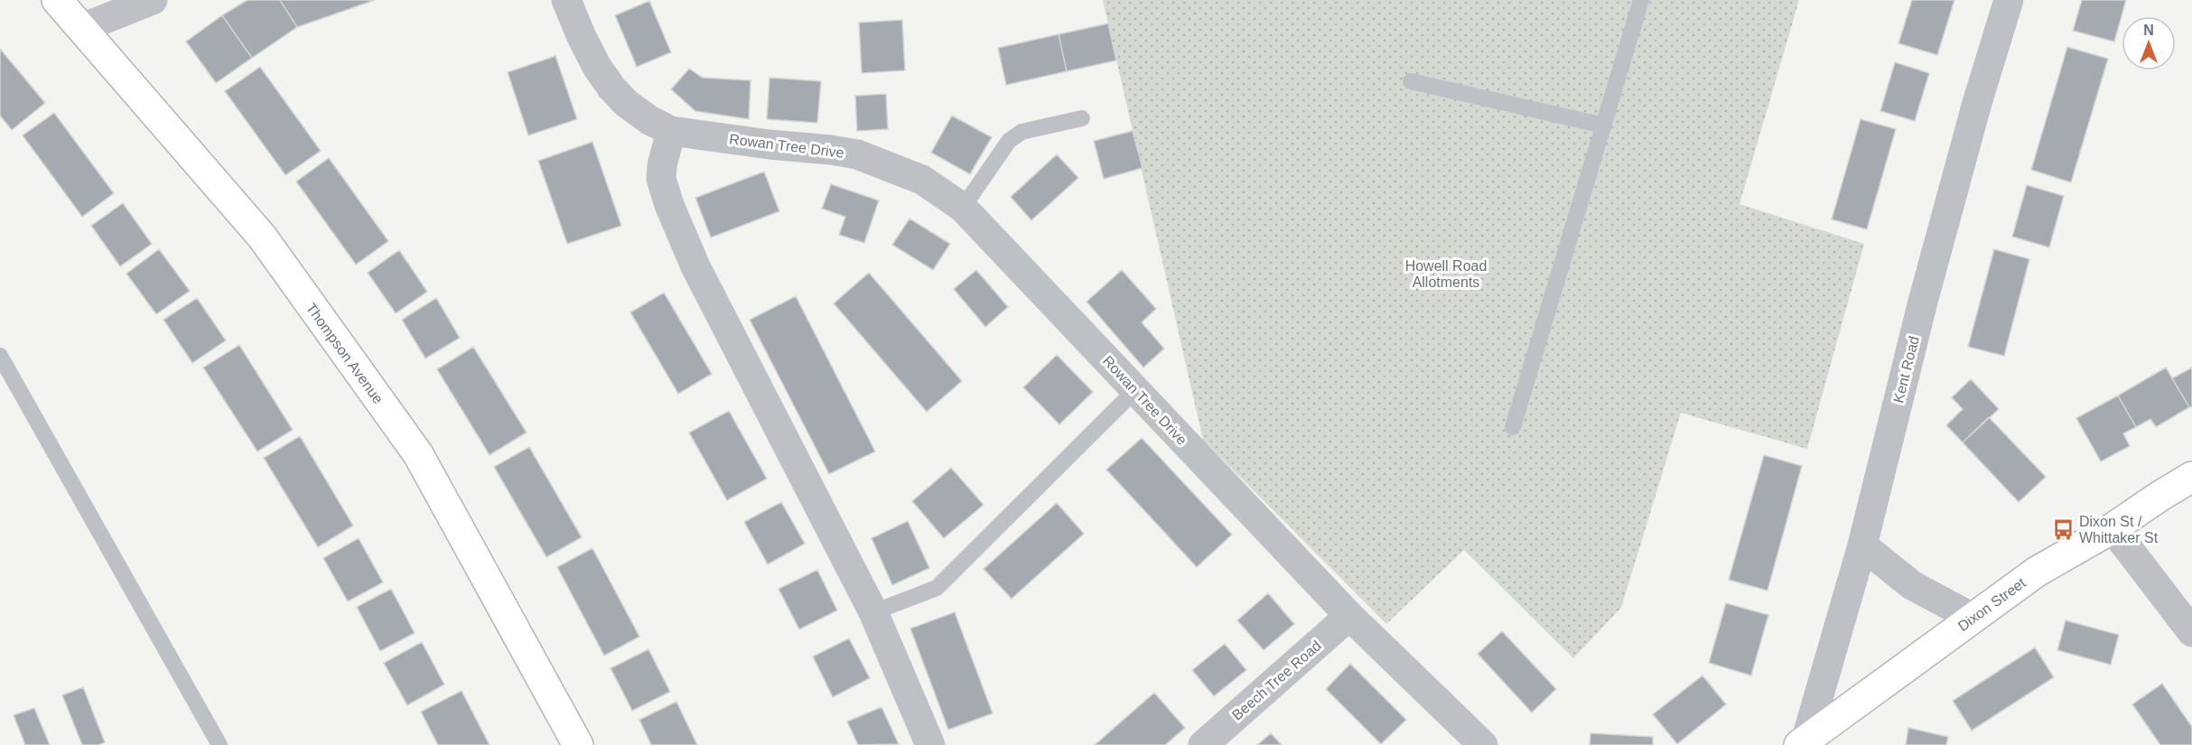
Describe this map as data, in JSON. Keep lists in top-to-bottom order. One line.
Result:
{"streets":{"main road":["Thompson Avenue","Dixon Street"],"street":["Rowan Tree Drive","Kent Road","Beech Tree Road"]},"crossings":[["Rowan Tree Drive","Beech Tree Road"],["Kent Road","Dixon Street"]],"parks":["Howell Road Allotments"],"places":{"bus stop":["Dixon St / Whittaker St"]},"north":"top"}
